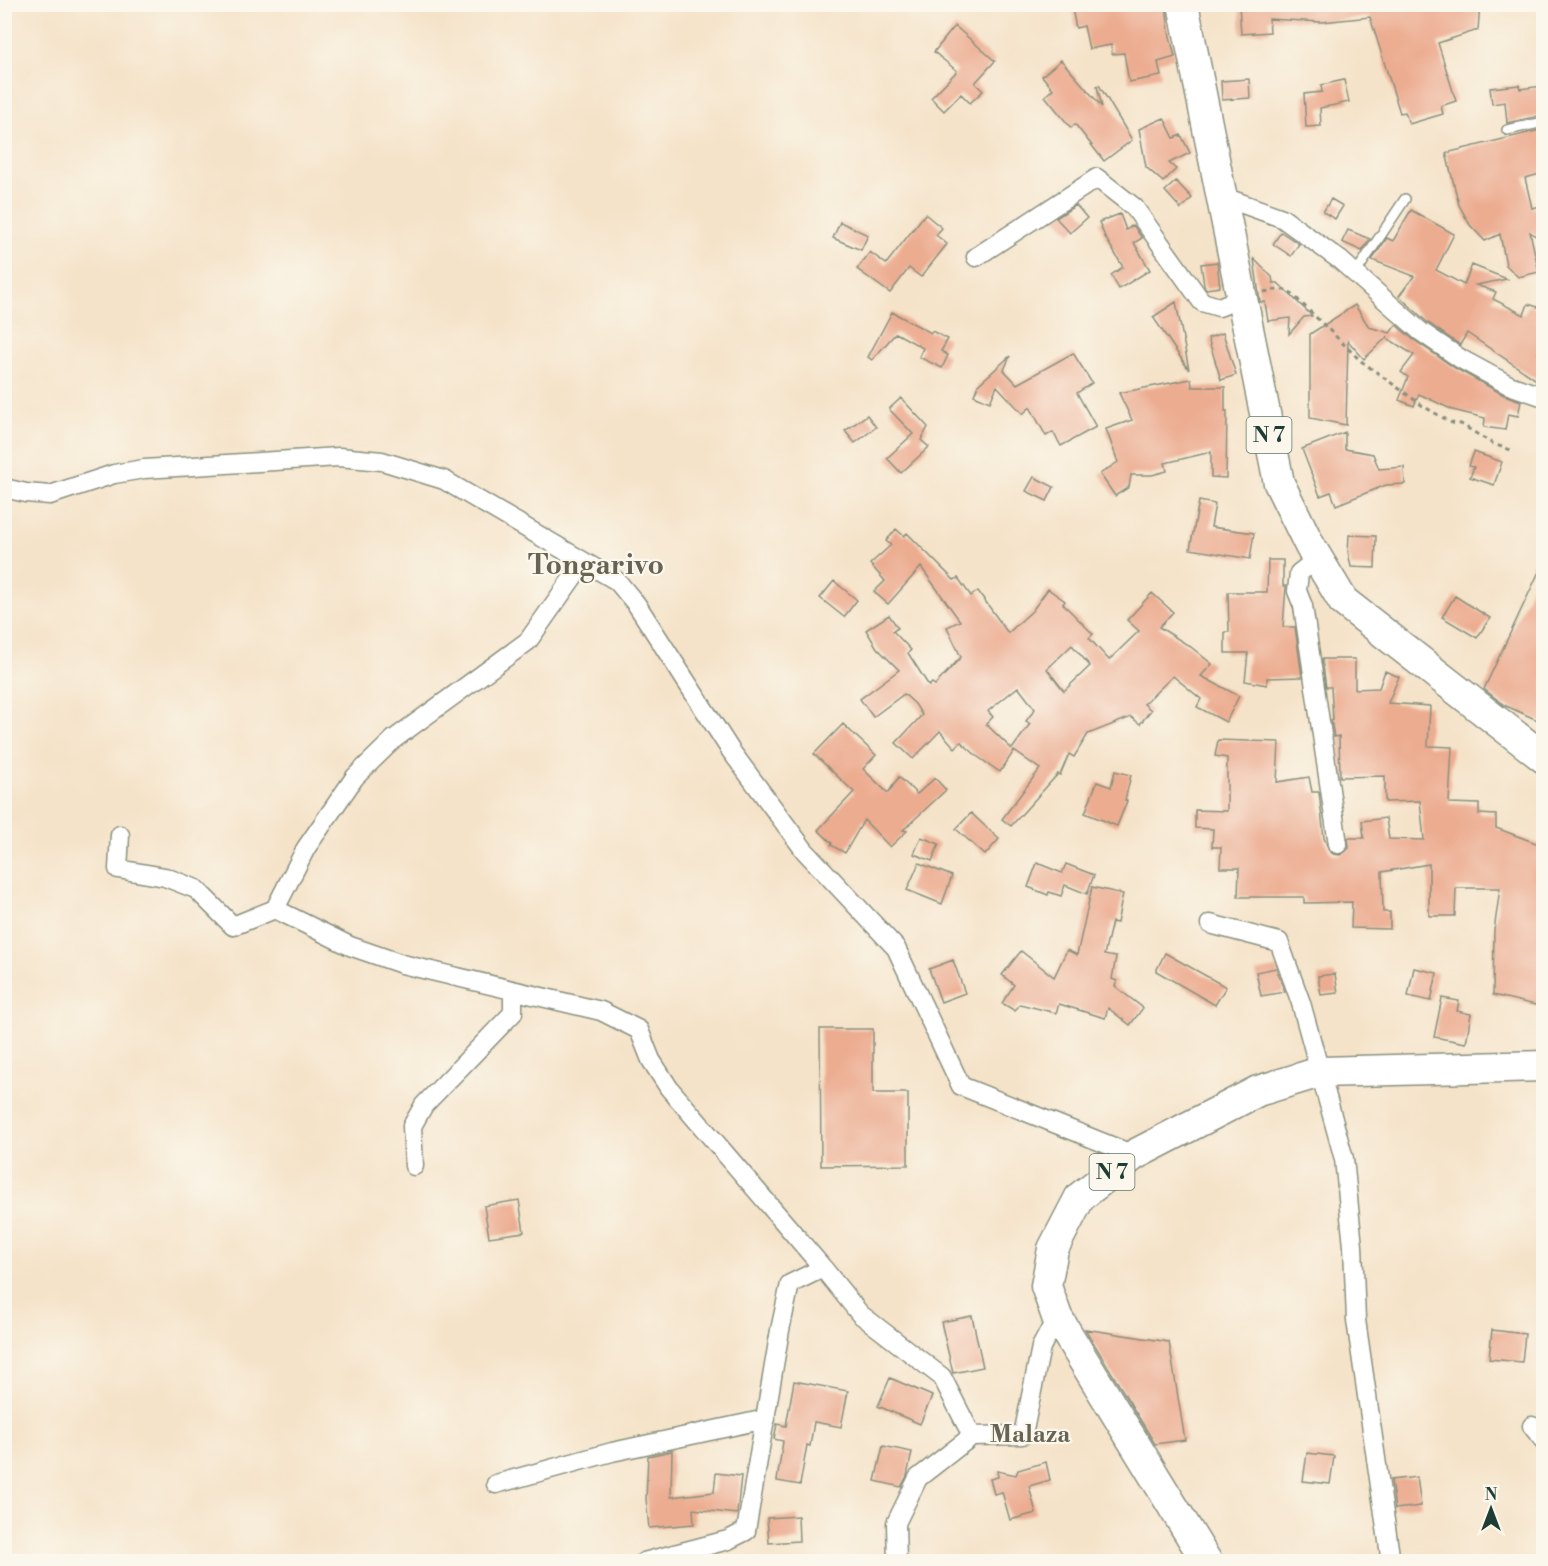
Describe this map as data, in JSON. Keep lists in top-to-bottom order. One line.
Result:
{"streets":{"main road":["N 7"]},"districts":["Tongarivo","Malaza"],"north":"top"}
